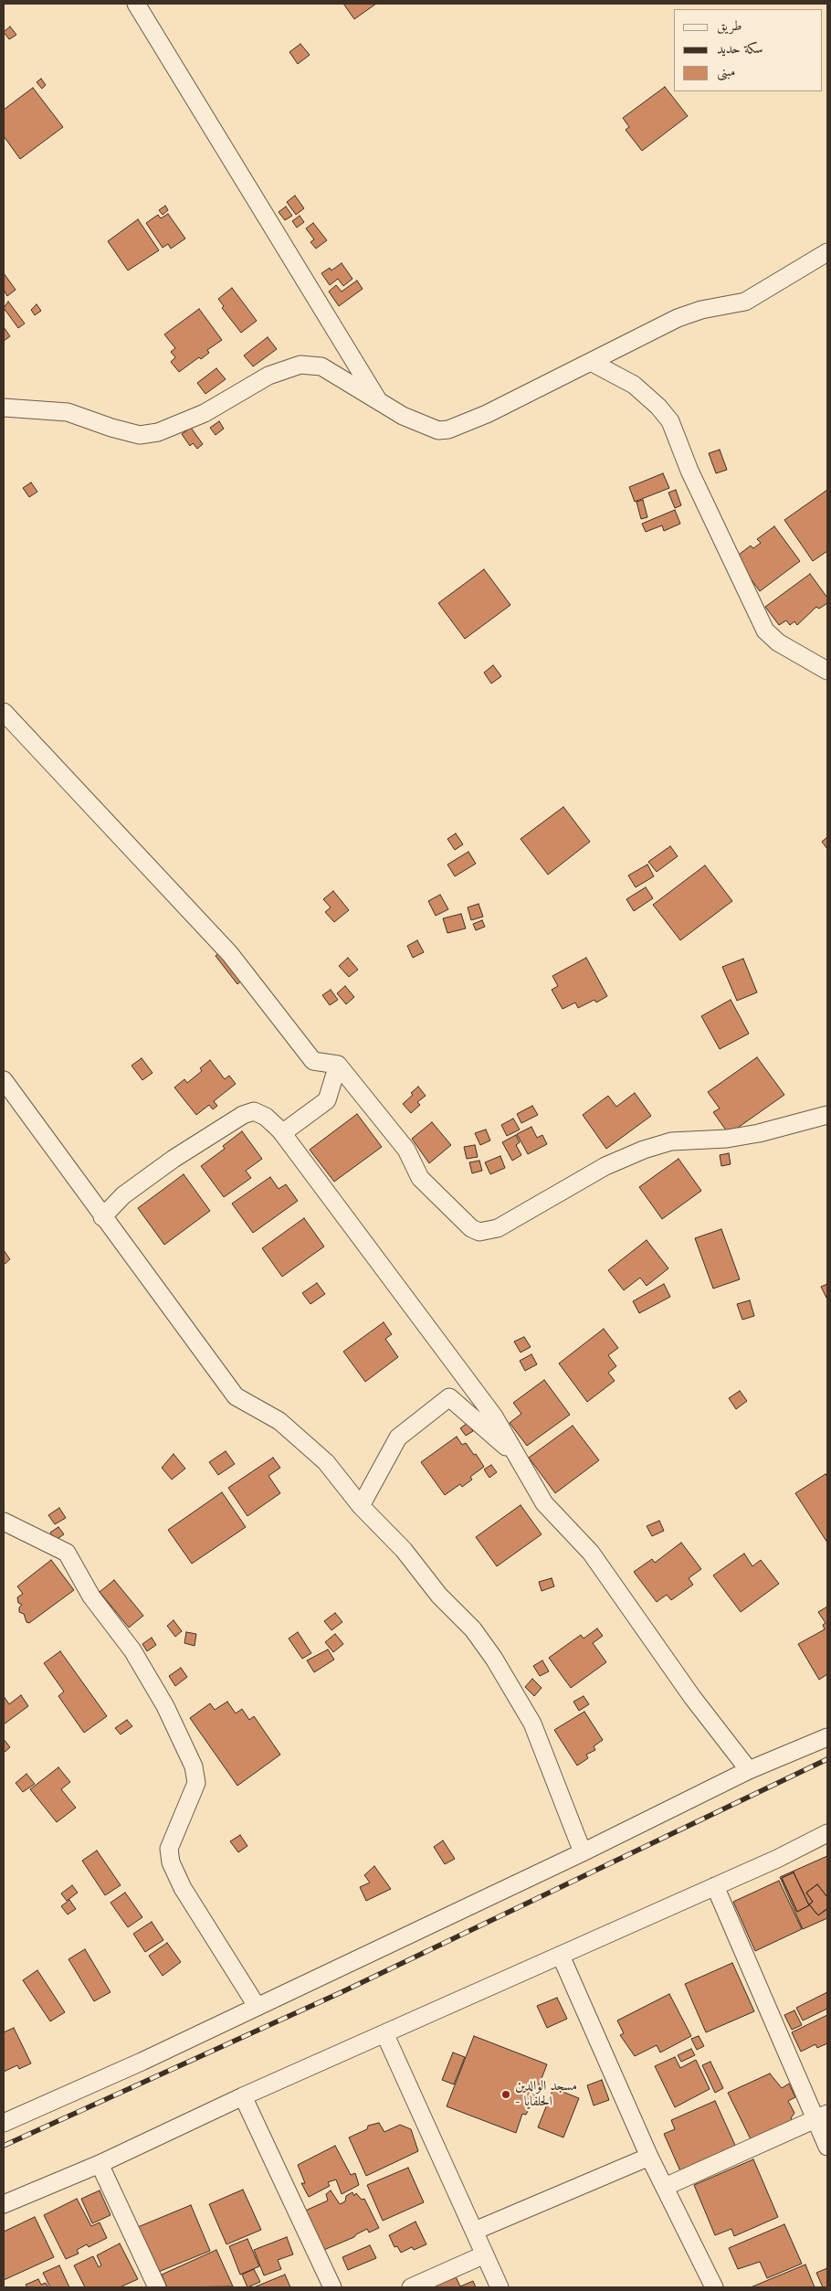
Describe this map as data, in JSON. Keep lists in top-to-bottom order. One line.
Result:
{"places":["مسجد الوالدين - الحلفايا"],"legend":["طريق","سكة حديد","مبنى"]}
